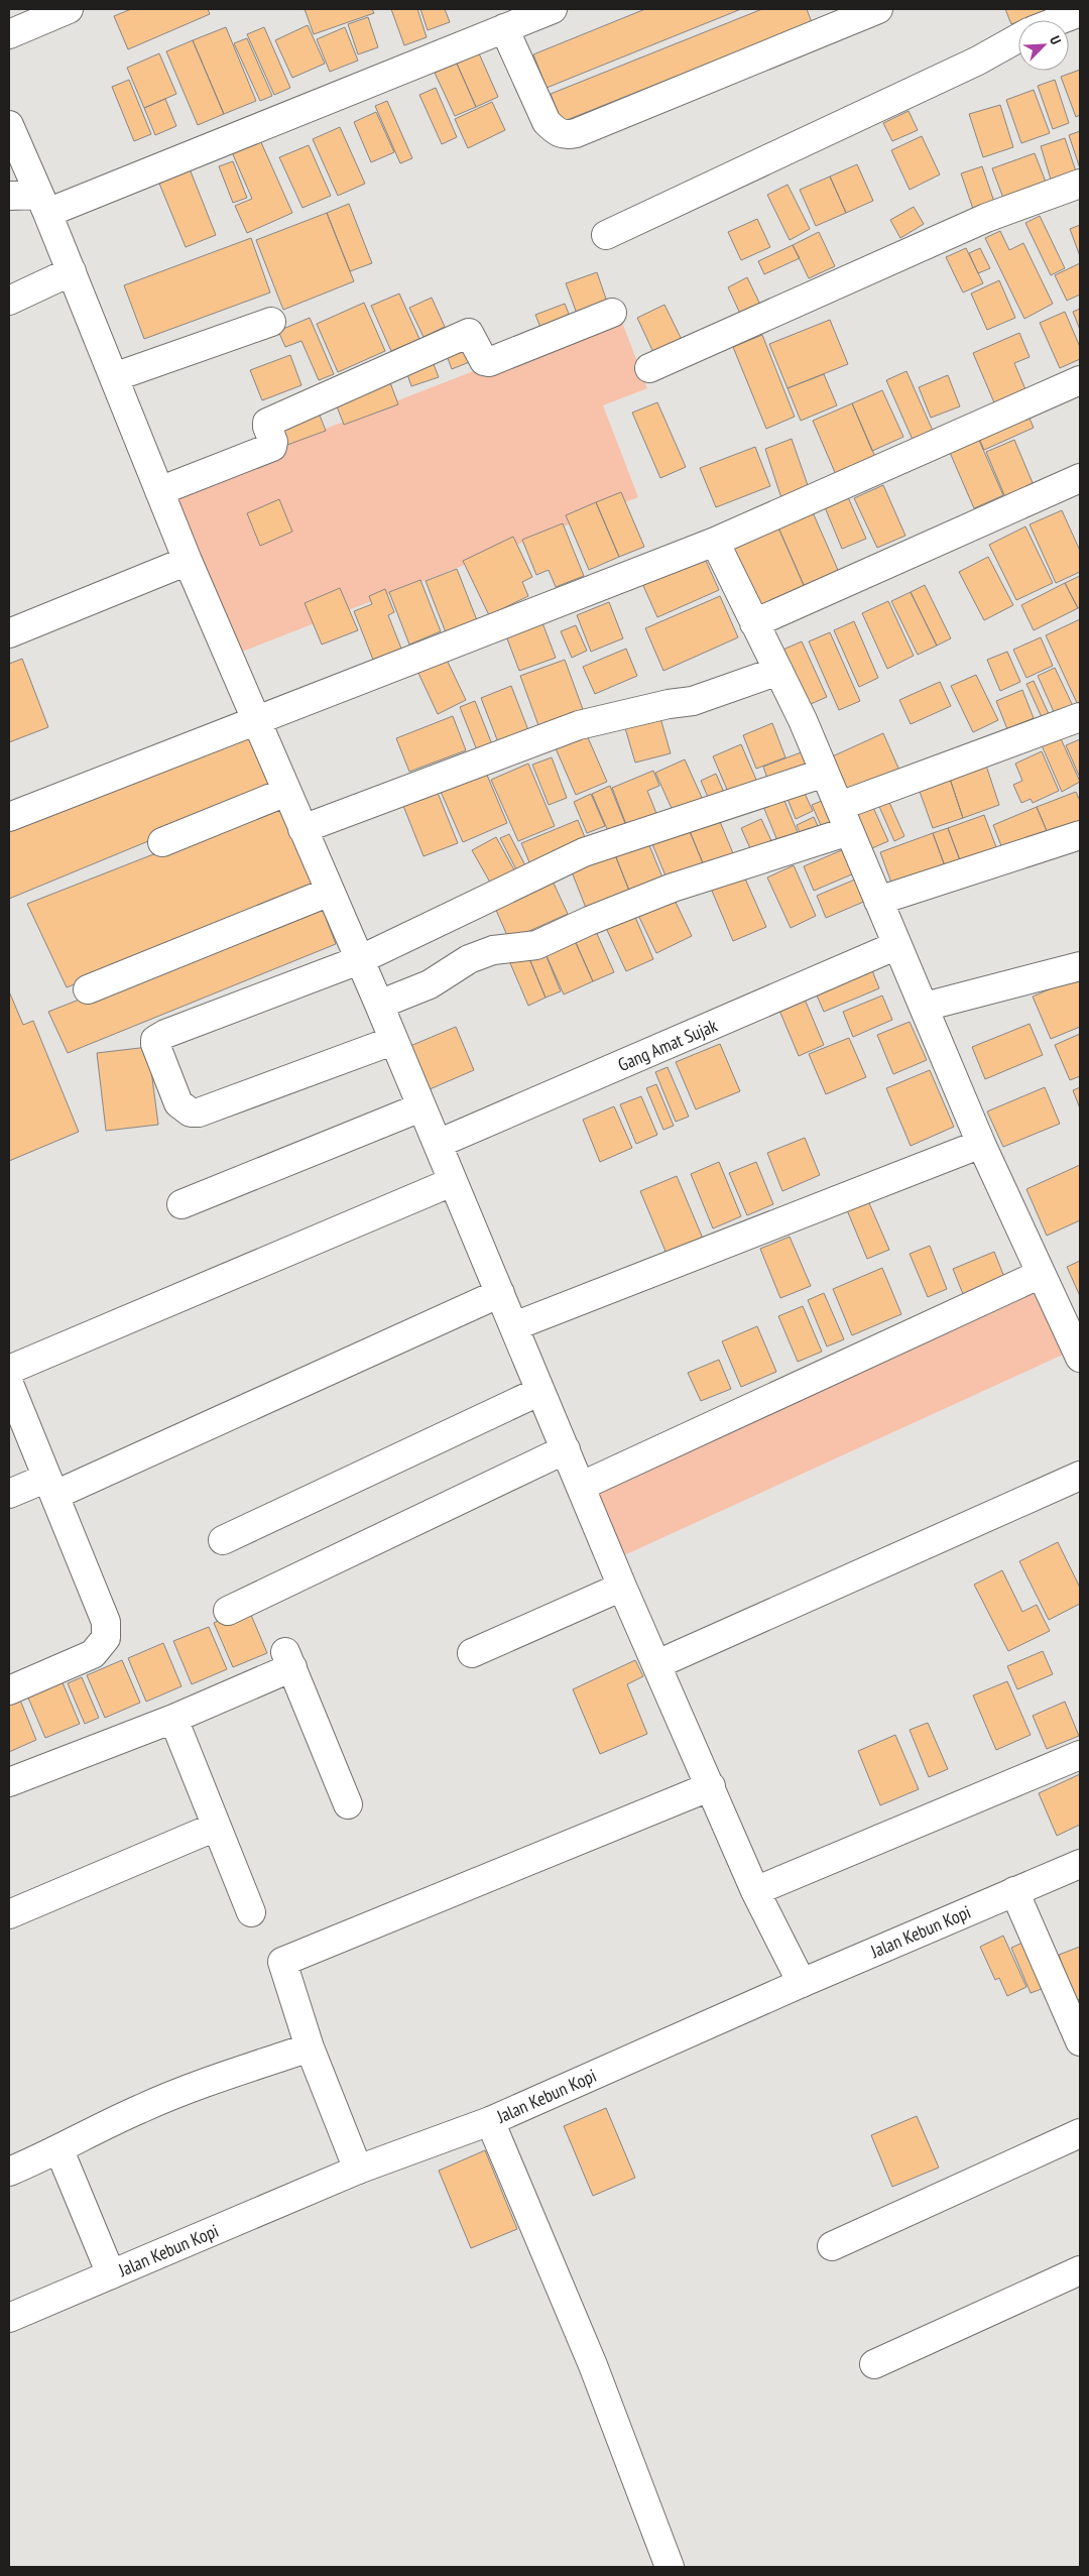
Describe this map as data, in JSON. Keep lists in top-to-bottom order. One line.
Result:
{"streets":{"street":["Gang Amat Sujak","Jalan Kebun Kopi"]},"north":"top right"}
